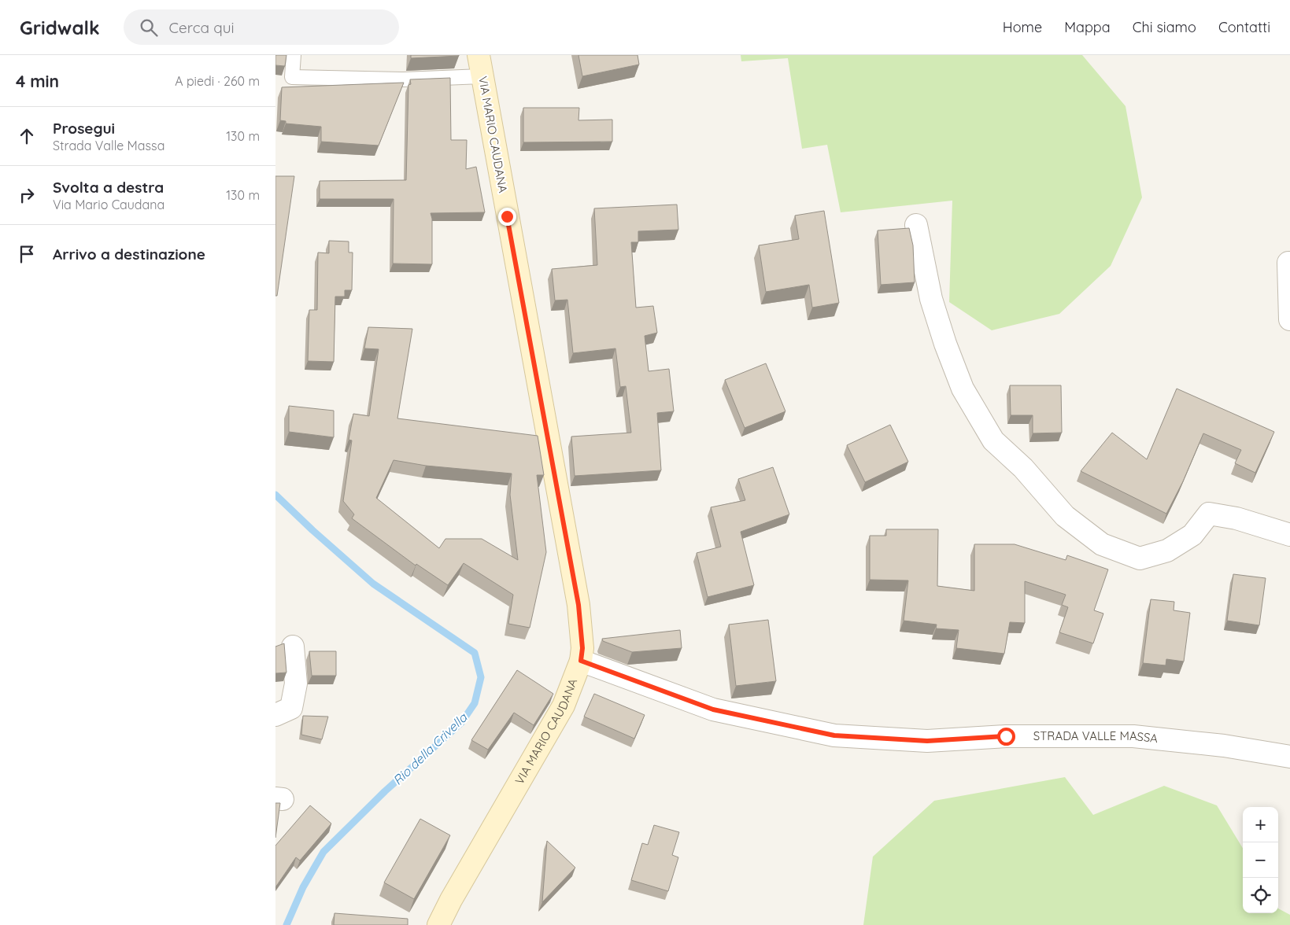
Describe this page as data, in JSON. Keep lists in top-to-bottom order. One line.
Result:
{"streets":{"main road":["VIA MARIO CAUDANA"],"street":["STRADA VALLE MASSA"]},"crossings":[["VIA MARIO CAUDANA","STRADA VALLE MASSA"]],"water":["Rio della Crivella"],"page":{"header":"Gridwalk","search":"Cerca qui","nav":["Home","Mappa","Chi siamo","Contatti"],"heading":["4 min","A piedi · 260 m"],"list":[["Prosegui","Strada Valle Massa","130 m"],["Svolta a destra","Via Mario Caudana","130 m"],"Arrivo a destinazione"],"map_buttons":["+","−"]}}
